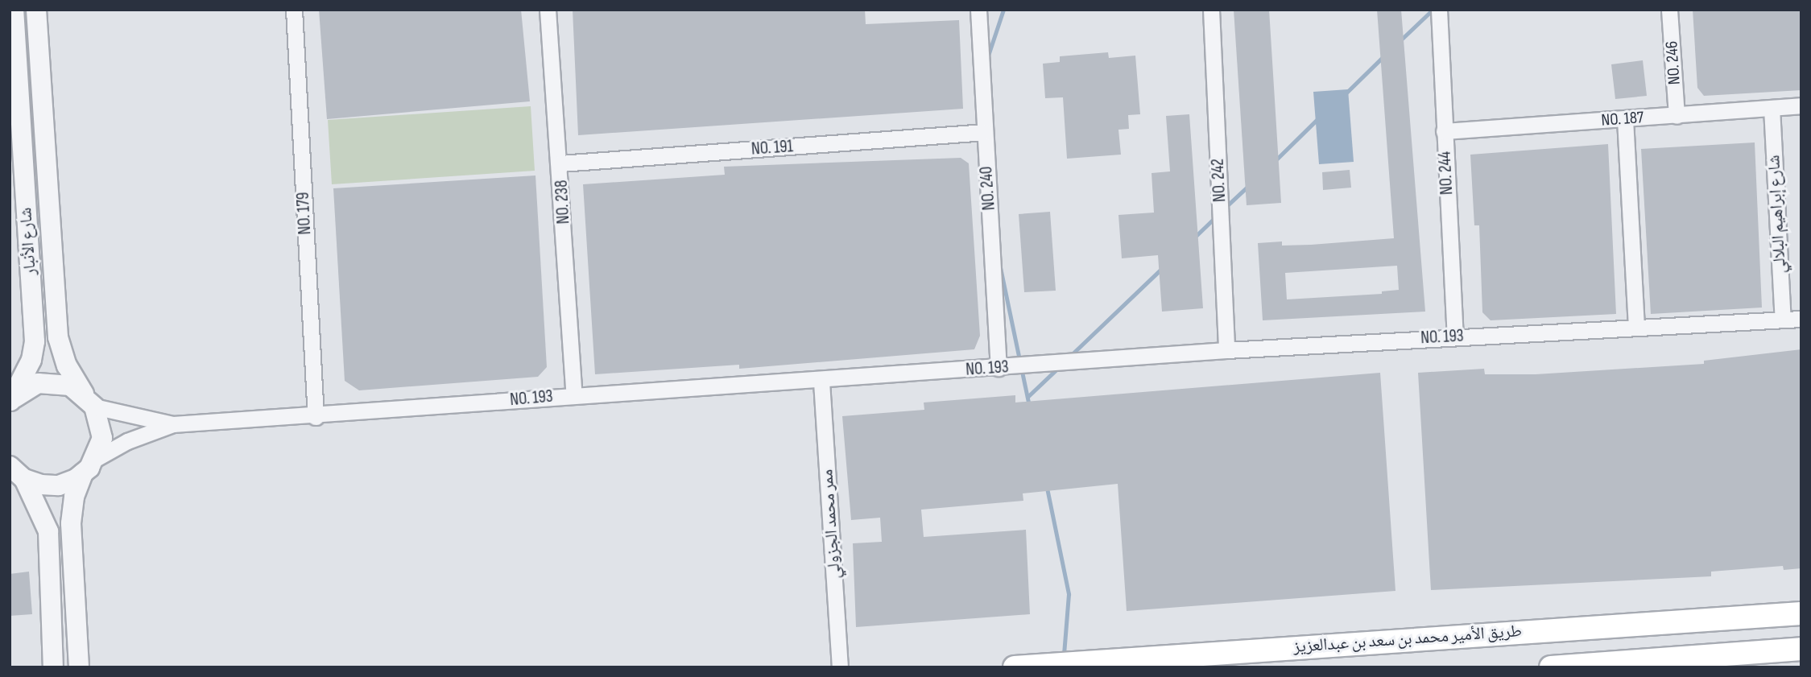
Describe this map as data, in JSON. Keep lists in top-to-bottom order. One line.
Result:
{"streets":{"main road":["طريق الأمير محمد بن سعد بن عبدالعزيز"],"street":["NO. 246","NO. 187","NO. 191","NO. 244","NO. 242","NO. 240","NO. 238","NO. 179","شارع إبراهيم البلالي","شارع الأنبار","NO. 193","ممر محمد الجزولي"]},"crossings":[["NO. 246","NO. 187"],["NO. 187","NO. 244"],["NO. 187","شارع إبراهيم البلالي"],["NO. 191","NO. 240"],["NO. 191","NO. 238"],["NO. 244","NO. 193"],["NO. 242","NO. 193"],["NO. 240","NO. 193"],["NO. 238","NO. 193"],["NO. 179","NO. 193"],["شارع إبراهيم البلالي","NO. 193"],["شارع الأنبار","NO. 193"],["NO. 193","ممر محمد الجزولي"]]}
